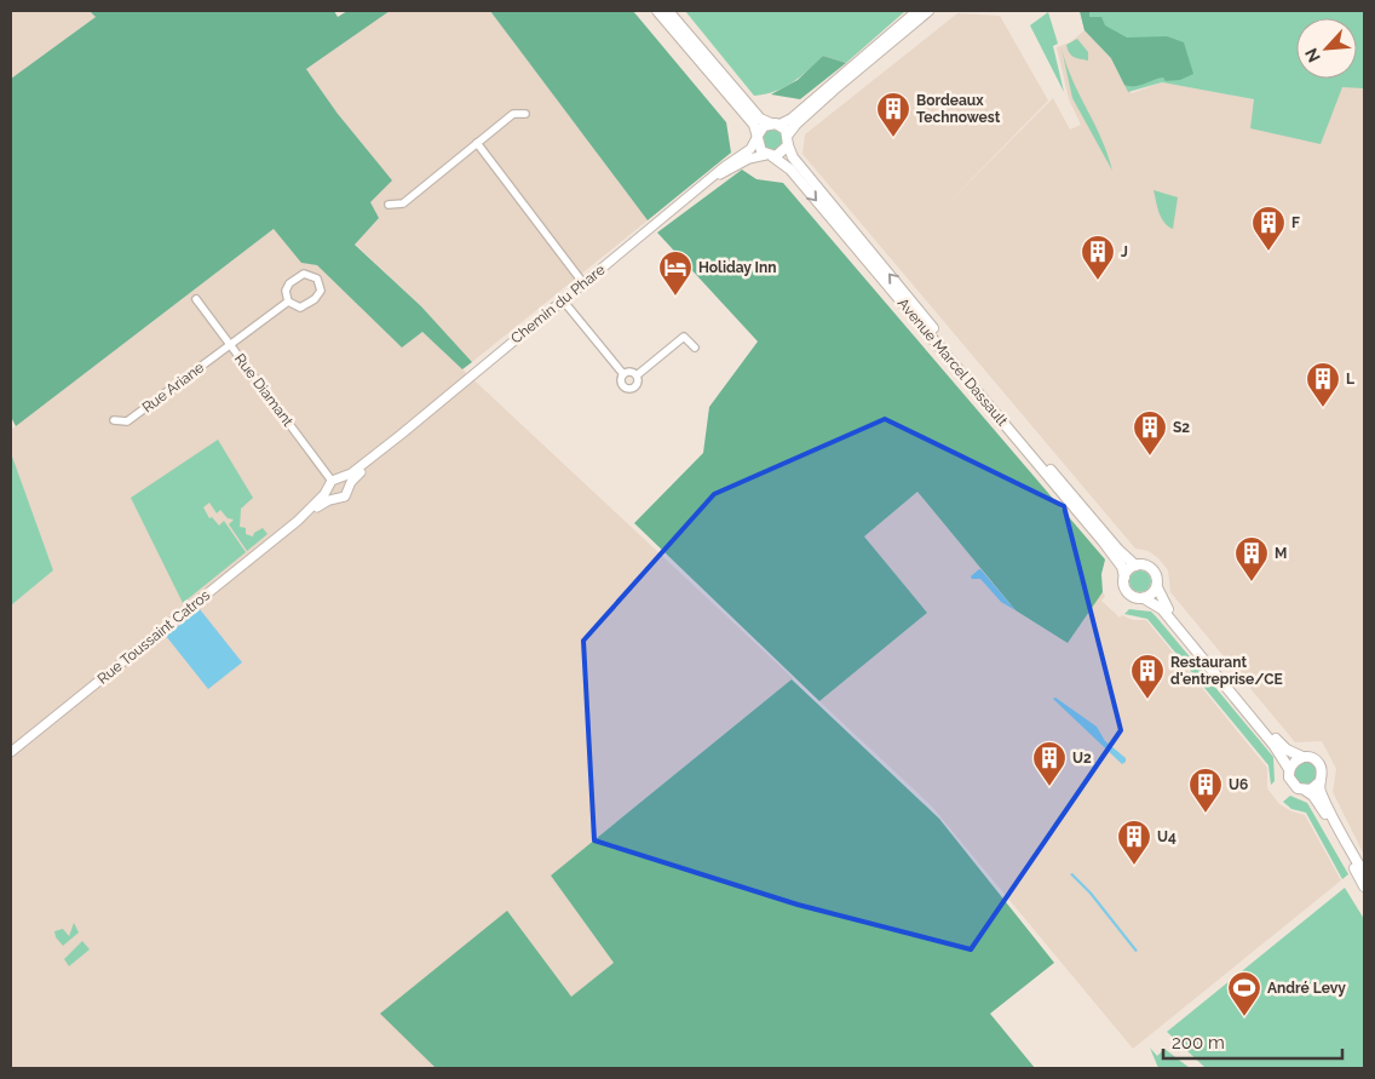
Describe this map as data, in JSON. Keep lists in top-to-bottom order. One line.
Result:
{"streets":{"main road":["Avenue Marcel Dassault"],"street":["Chemin du Phare","Rue Ariane","Rue Diamant","Rue Toussaint Catros"]},"crossings":[["Chemin du Phare","Avenue Marcel Dassault"],["Chemin du Phare","Rue Diamant"],["Chemin du Phare","Rue Toussaint Catros"],["Rue Ariane","Rue Diamant"],["Rue Diamant","Rue Toussaint Catros"]],"places":{"building":["Bordeaux Technowest","F","J","L","S2","M","Restaurant d'entreprise/CE","U2","U6","U4"],"hotel":["Holiday Inn"],"sports":["André Levy"]},"scale_bar":"200 m","north":"bottom left"}
